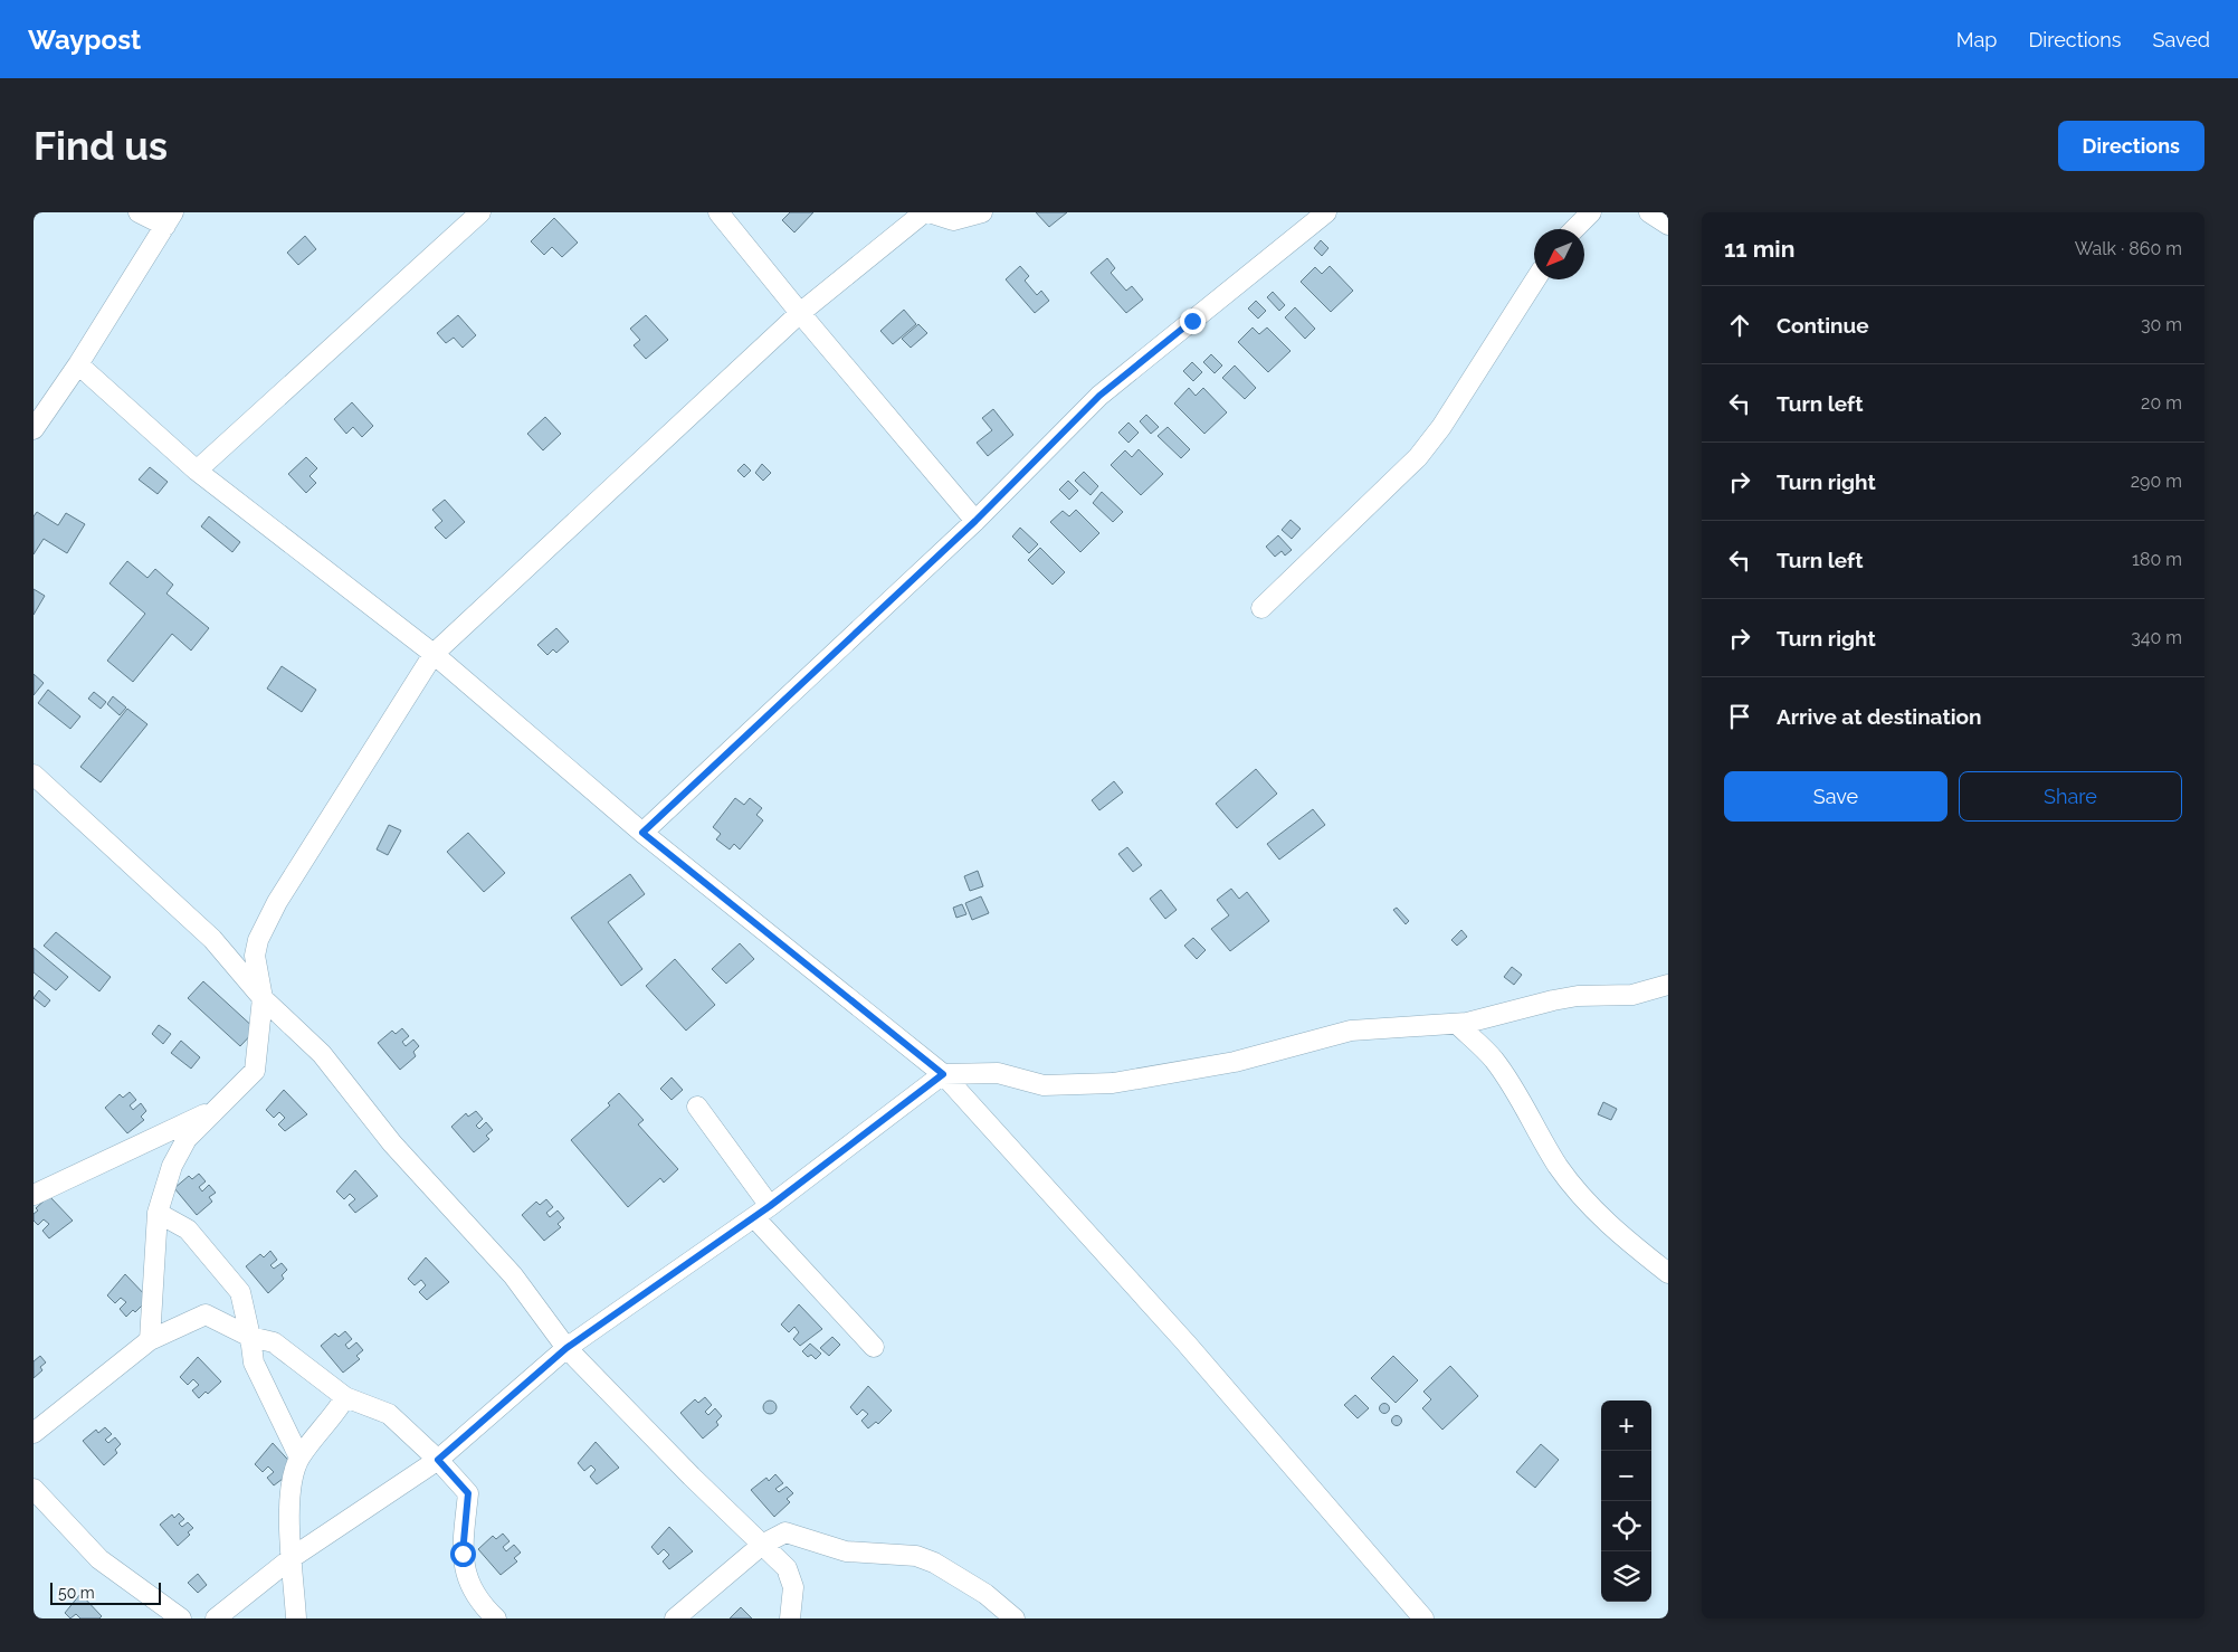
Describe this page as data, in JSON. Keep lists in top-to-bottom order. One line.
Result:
{"scale_bar":"50 m","north":"bottom left","page":{"header":"Waypost","nav":["Map","Directions","Saved"],"buttons":["Directions",["Save","Share"]],"title":"Find us","heading":["11 min","Walk · 860 m"],"list":[["Continue","30 m"],["Turn left","20 m"],["Turn right","290 m"],["Turn left","180 m"],["Turn right","340 m"],"Arrive at destination"],"map_buttons":["+","−"],"scale":"50 m"}}
